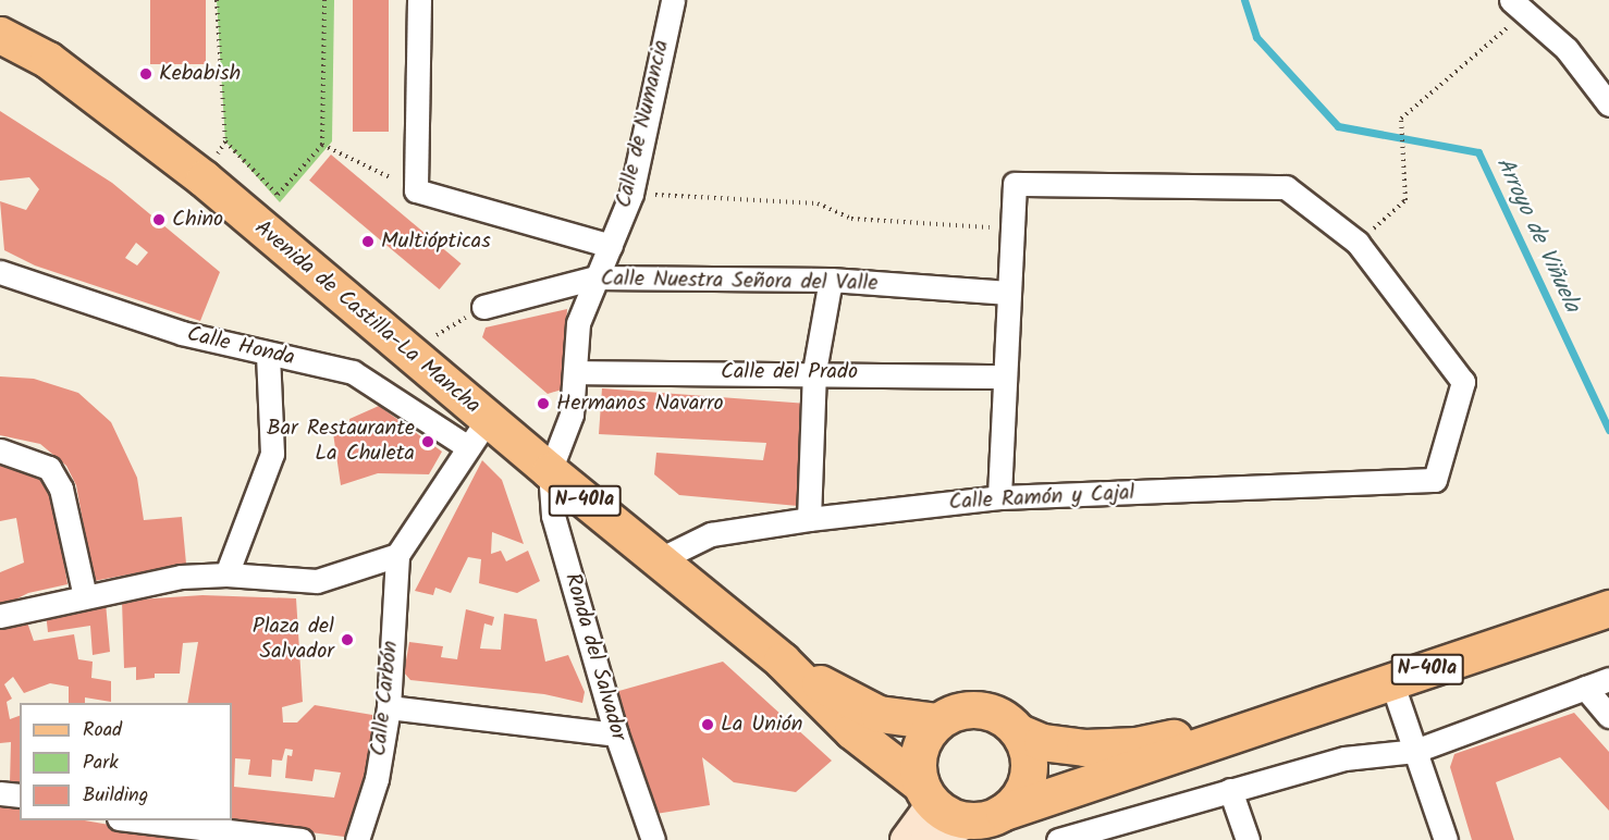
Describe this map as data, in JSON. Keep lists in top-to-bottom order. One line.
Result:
{"streets":{"main road":["Avenida de Castilla-La Mancha","N-401a"],"street":["Calle de Numancia","Calle Nuestra Señora del Valle","Calle Honda","Calle del Prado","Calle Ramón y Cajal","Ronda del Salvador","Calle Carbón"]},"crossings":[["Calle de Numancia","Calle Nuestra Señora del Valle"],["Calle de Numancia","Calle del Prado"],["Calle de Numancia","N-401a"],["Calle de Numancia","Ronda del Salvador"],["Avenida de Castilla-La Mancha","Calle Honda"],["Avenida de Castilla-La Mancha","N-401a"],["Calle Honda","N-401a"],["Calle Ramón y Cajal","N-401a"],["N-401a","Ronda del Salvador"]],"water":["Arroyo de Viñuela"],"places":["Kebabish","Chino","Multiópticas","Hermanos Navarro","Bar Restaurante La Chuleta","Plaza del Salvador","La Unión"],"legend":["Road","Park","Building"]}
